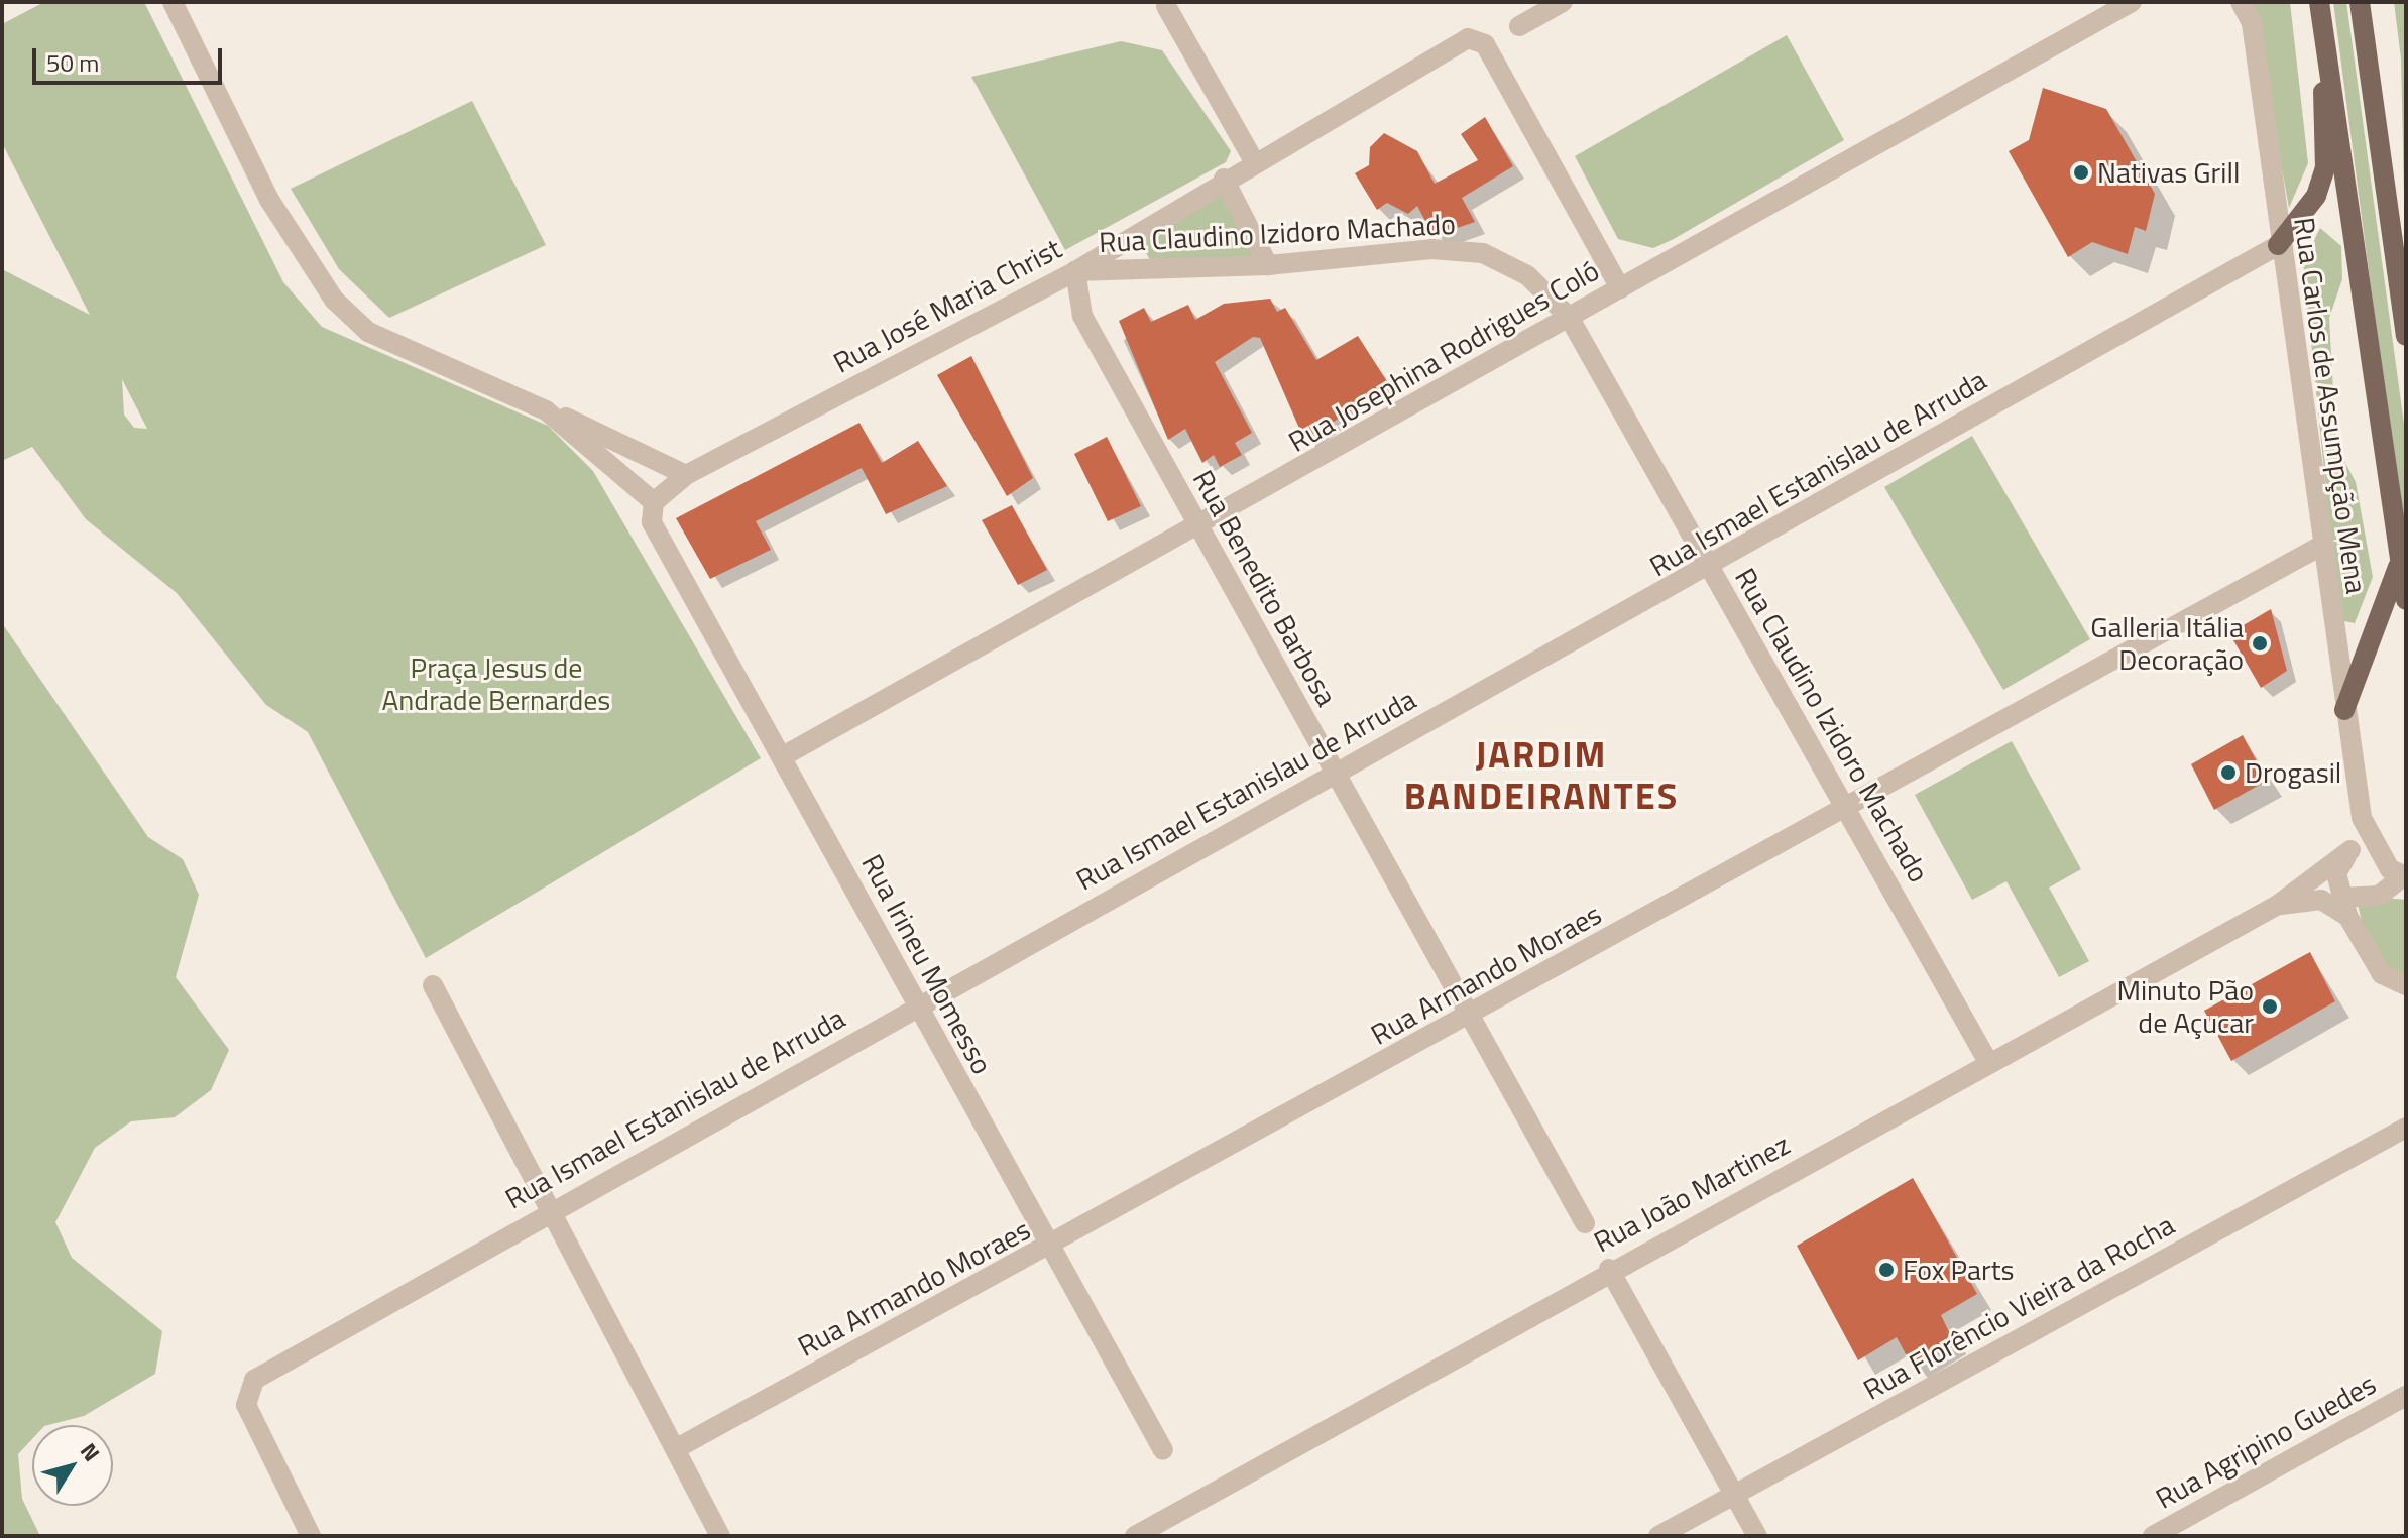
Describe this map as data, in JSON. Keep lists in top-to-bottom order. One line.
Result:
{"streets":{"street":["Rua Claudino Izidoro Machado","Rua José Maria Christ","Rua Josephina Rodrigues Coló","Rua Carlos de Assumpção Mena","Rua Ismael Estanislau de Arruda","Rua Benedito Barbosa","Rua Irineu Momesso","Rua Armando Moraes","Rua João Martinez","Rua Florêncio Vieira da Rocha","Rua Agripino Guedes"]},"crossings":[["Rua Claudino Izidoro Machado","Rua José Maria Christ"],["Rua Claudino Izidoro Machado","Rua Josephina Rodrigues Coló"],["Rua Claudino Izidoro Machado","Rua Ismael Estanislau de Arruda"],["Rua Claudino Izidoro Machado","Rua Benedito Barbosa"],["Rua Claudino Izidoro Machado","Rua Armando Moraes"],["Rua Claudino Izidoro Machado","Rua João Martinez"],["Rua José Maria Christ","Rua Josephina Rodrigues Coló"],["Rua José Maria Christ","Rua Benedito Barbosa"],["Rua José Maria Christ","Rua Irineu Momesso"],["Rua Josephina Rodrigues Coló","Rua Benedito Barbosa"],["Rua Josephina Rodrigues Coló","Rua Irineu Momesso"],["Rua Carlos de Assumpção Mena","Rua Ismael Estanislau de Arruda"],["Rua Carlos de Assumpção Mena","Rua Armando Moraes"],["Rua Ismael Estanislau de Arruda","Rua Benedito Barbosa"],["Rua Ismael Estanislau de Arruda","Rua Irineu Momesso"],["Rua Benedito Barbosa","Rua Armando Moraes"],["Rua Irineu Momesso","Rua Armando Moraes"]],"districts":["JARDIM BANDEIRANTES"],"parks":["Praça Jesus de Andrade Bernardes"],"places":["Nativas Grill","Galleria Itália Decoração","Drogasil","Minuto Pão de Açucar","Fox Parts"],"scale_bar":"50 m","north":"top right"}
